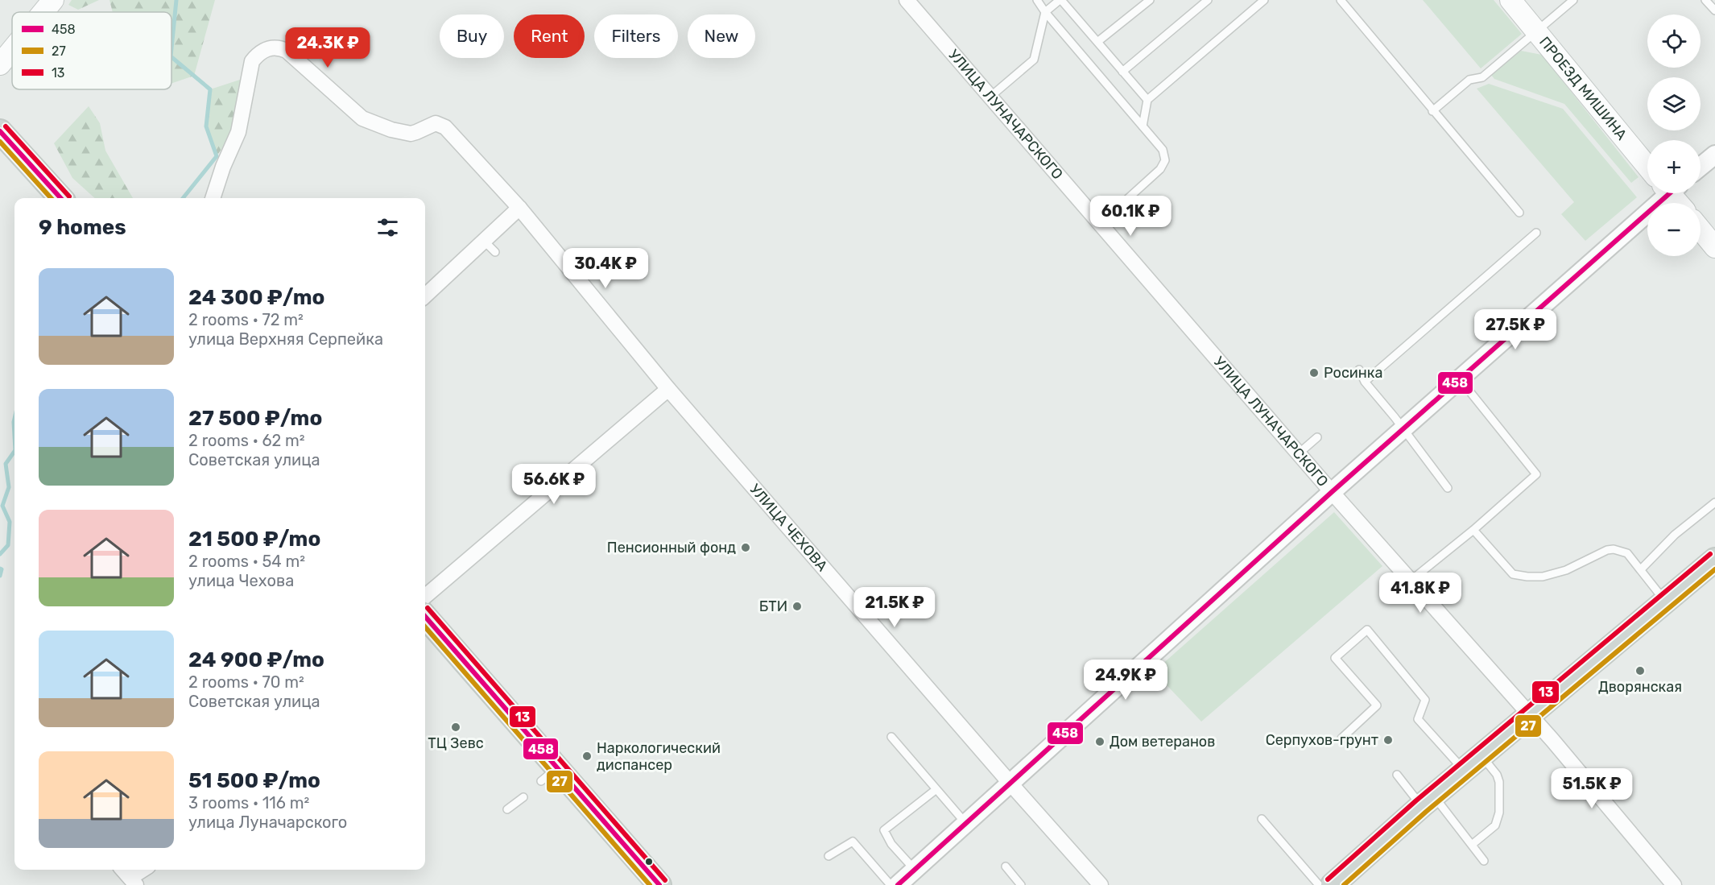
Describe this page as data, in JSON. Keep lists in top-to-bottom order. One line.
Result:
{"streets":{"main road":["ПРОЕЗД МИШИНА"],"street":["УЛИЦА ЛУНАЧАРСКОГО","УЛИЦА ЧЕХОВА"]},"places":["Росинка","Пенсионный фонд","БТИ","Дворянская","ТЦ Зевс","Серпухов-грунт","Дом ветеранов","Наркологический диспансер"],"lines":["transit line 13","transit line 458","transit line 27"],"legend":["458","27","13"],"page":{"map_buttons":["+","−"],"chip":["Buy","Rent","Filters","New"],"price":["24.3K ₽","60.1K ₽","30.4K ₽","27.5K ₽","56.6K ₽","41.8K ₽","21.5K ₽","24.9K ₽","51.5K ₽"],"heading":"9 homes","list":[{"name":"24 300 ₽/mo","note":"2 rooms · 72 m² · улица Верхняя Серпейка"},{"name":"27 500 ₽/mo","note":"2 rooms · 62 m² · Советская улица"},{"name":"21 500 ₽/mo","note":"2 rooms · 54 m² · улица Чехова"},{"name":"24 900 ₽/mo","note":"2 rooms · 70 m² · Советская улица"},{"name":"51 500 ₽/mo","note":"3 rooms · 116 m² · улица Луначарского"}]}}
